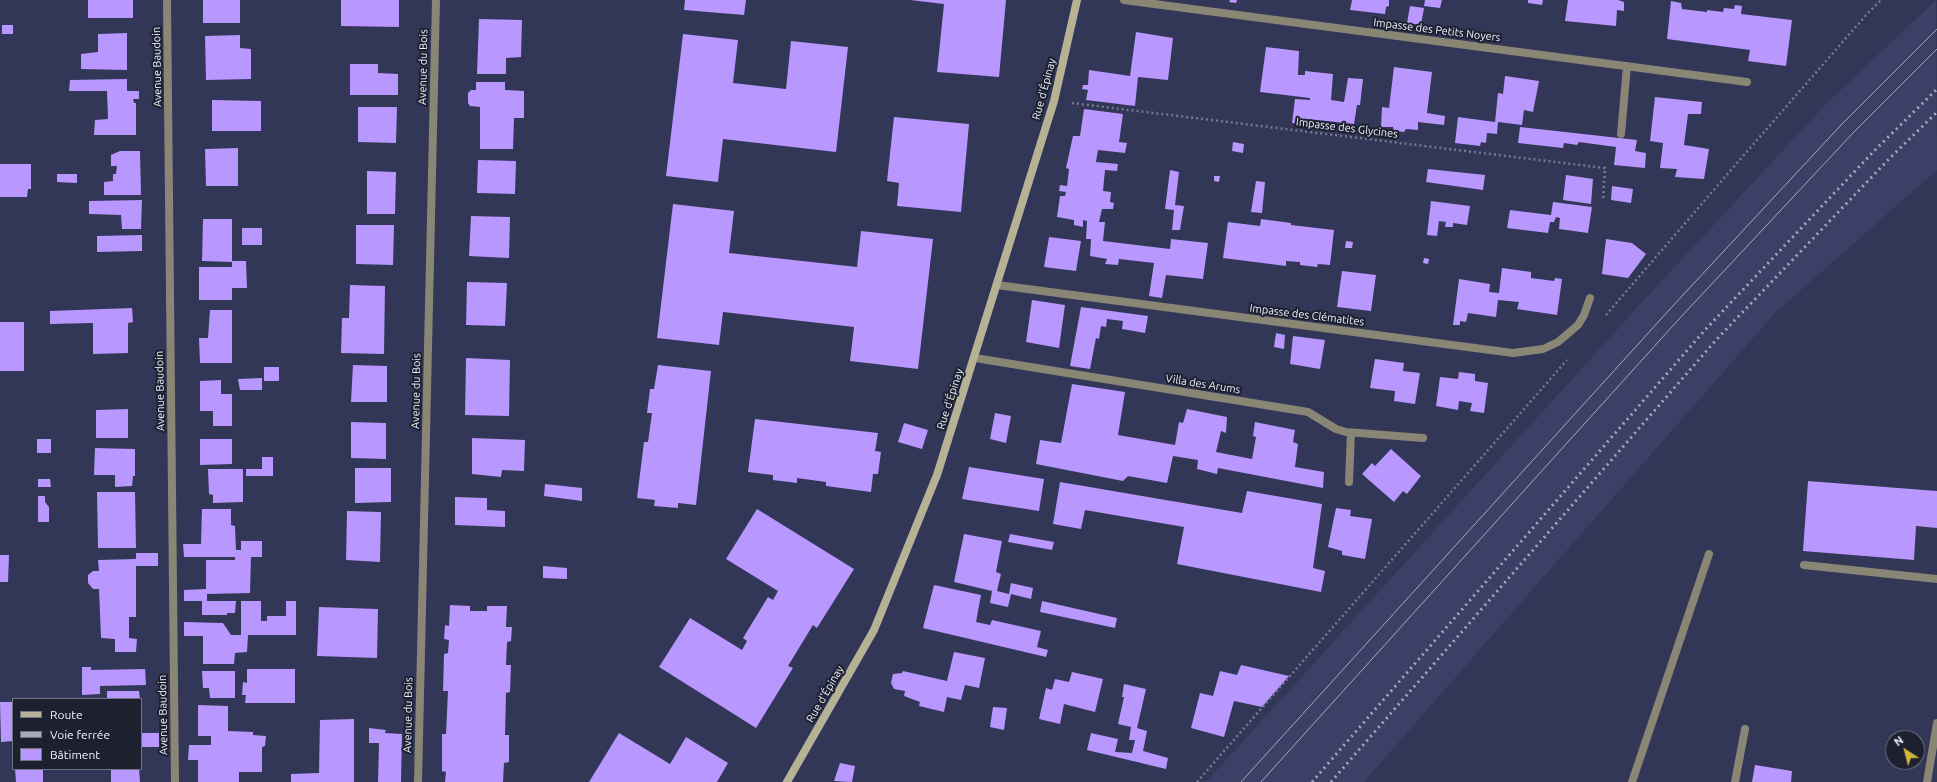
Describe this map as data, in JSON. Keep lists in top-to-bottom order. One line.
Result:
{"streets":{"main road":["Rue d'Épinay"],"street":["Impasse des Petits Noyers","Avenue Baudoin","Avenue du Bois","Impasse des Clématites","Villa des Arums"],"path":["Impasse des Glycines"]},"crossings":[["Rue d'Épinay","Impasse des Glycines"],["Rue d'Épinay","Impasse des Clématites"],["Rue d'Épinay","Villa des Arums"]],"legend":["Route","Voie ferrée","Bâtiment"],"north":"top left"}
